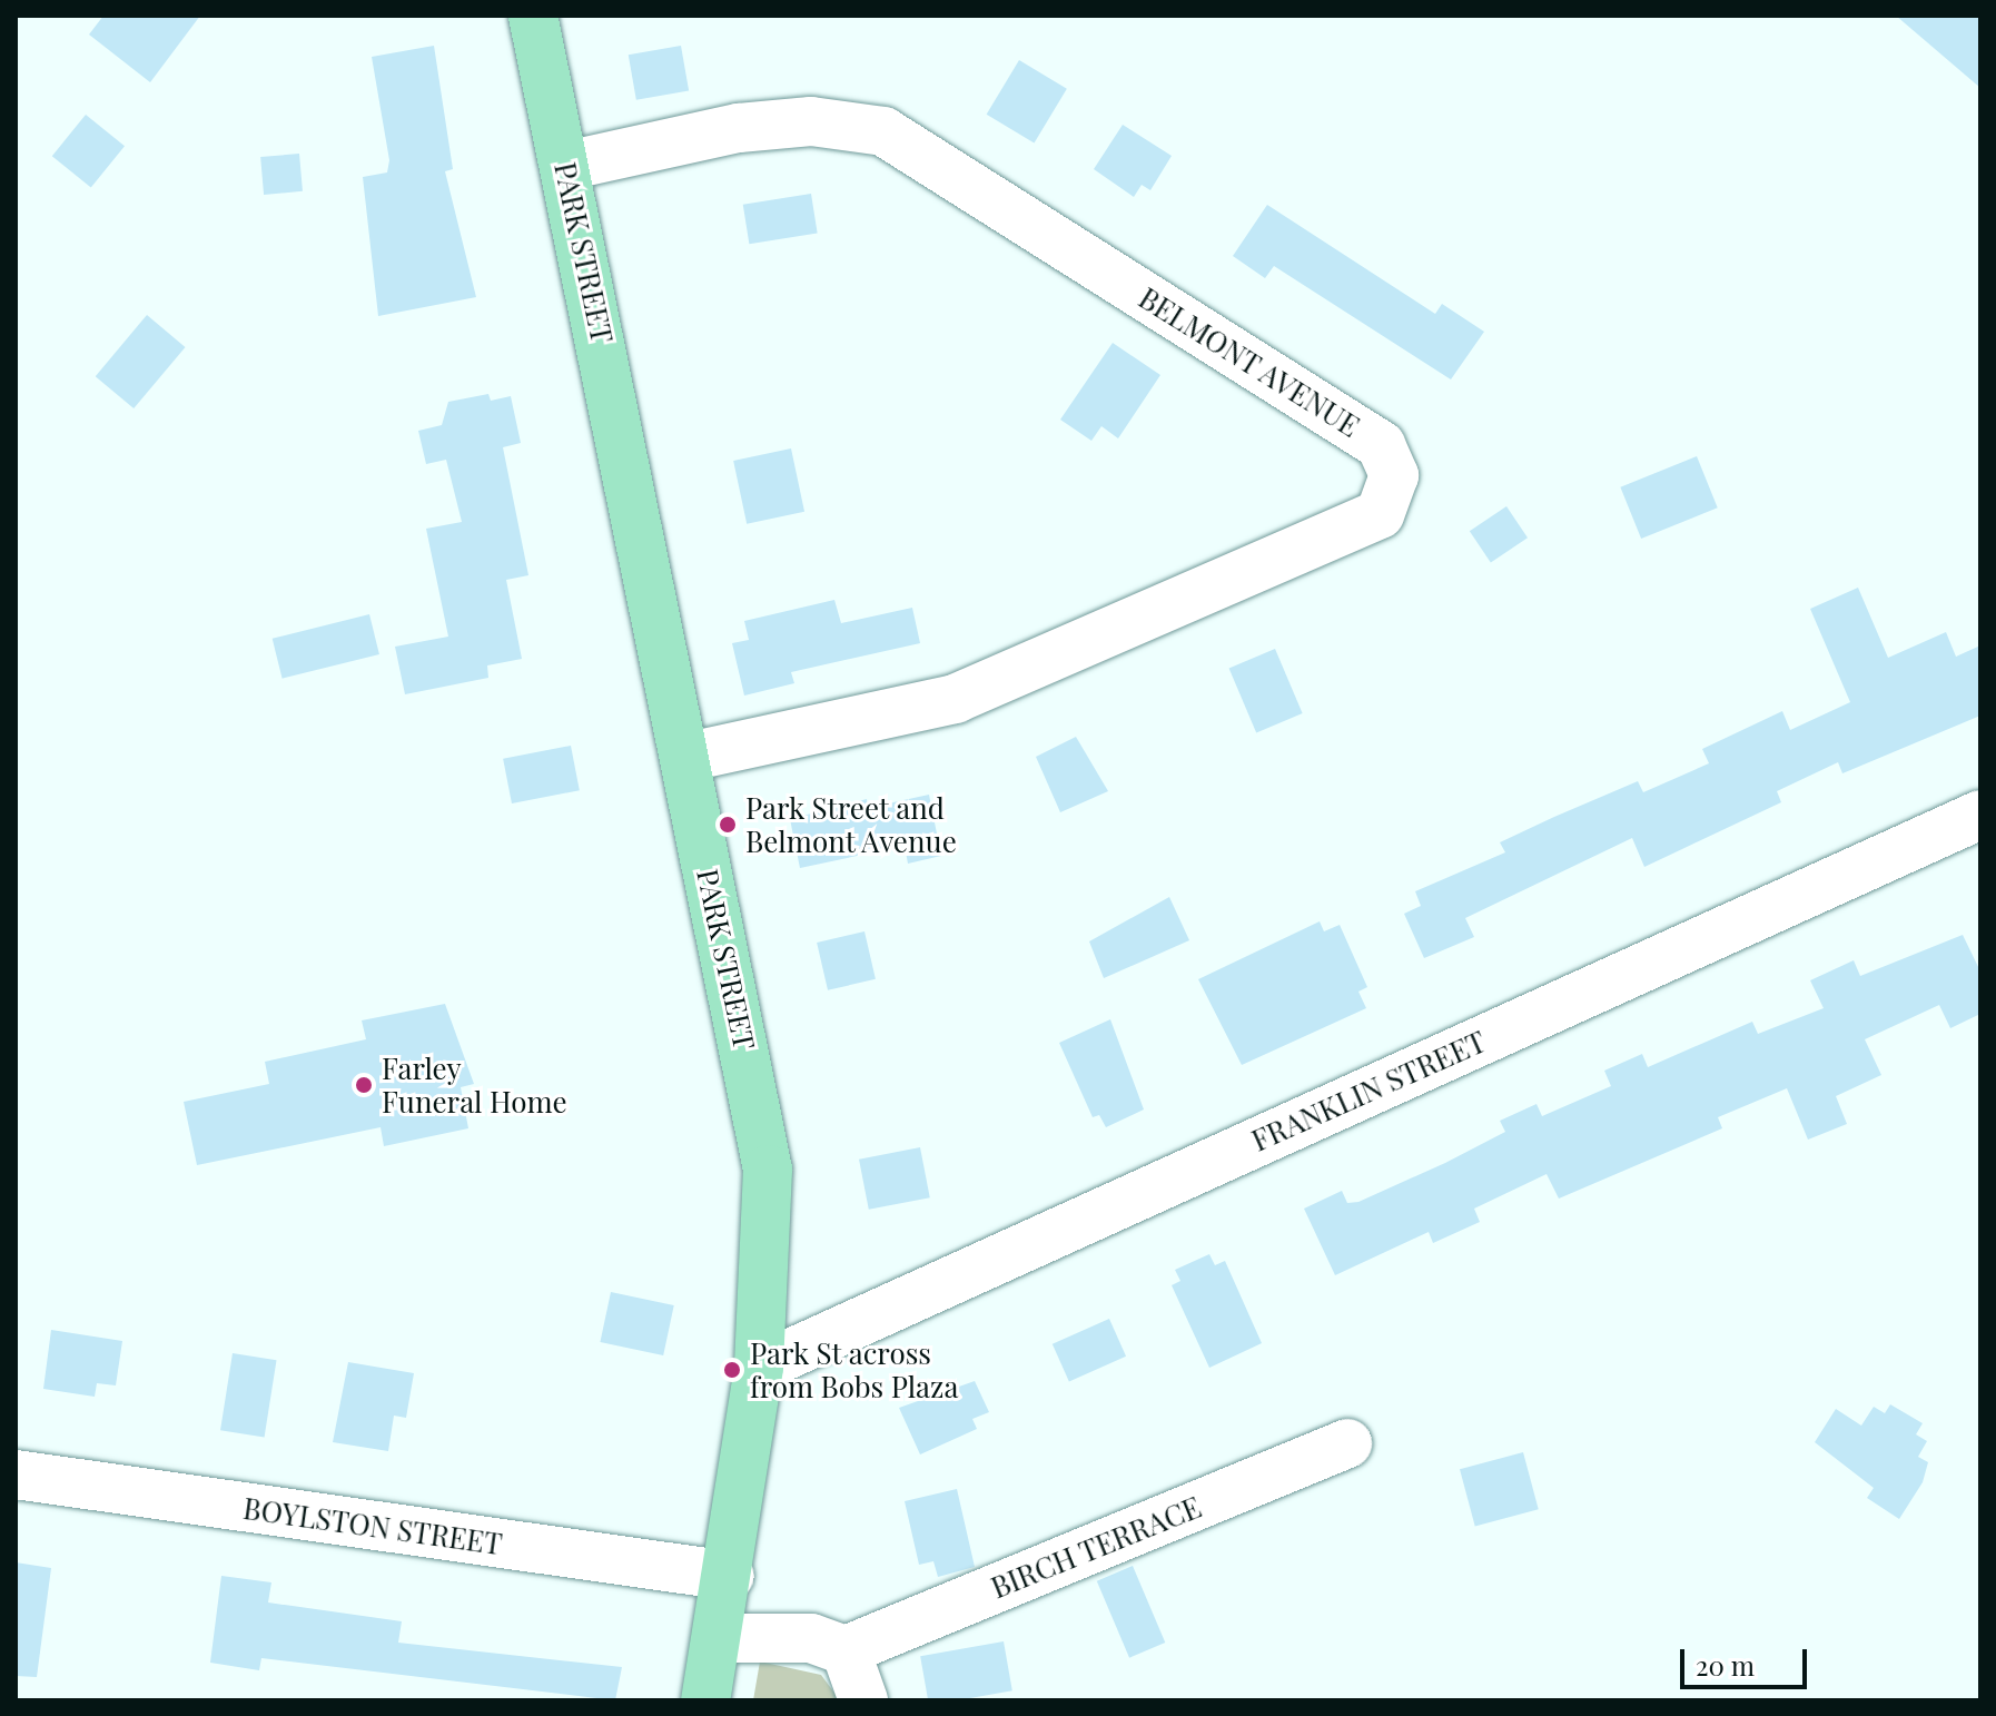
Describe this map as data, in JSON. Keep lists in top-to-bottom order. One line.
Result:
{"streets":{"main road":["PARK STREET"],"street":["BELMONT AVENUE","FRANKLIN STREET","BOYLSTON STREET","BIRCH TERRACE"]},"crossings":[["PARK STREET","BELMONT AVENUE"],["PARK STREET","FRANKLIN STREET"],["PARK STREET","BOYLSTON STREET"]],"places":["Park Street and Belmont Avenue","Farley Funeral Home","Park St across from Bobs Plaza"],"scale_bar":"20 m"}
